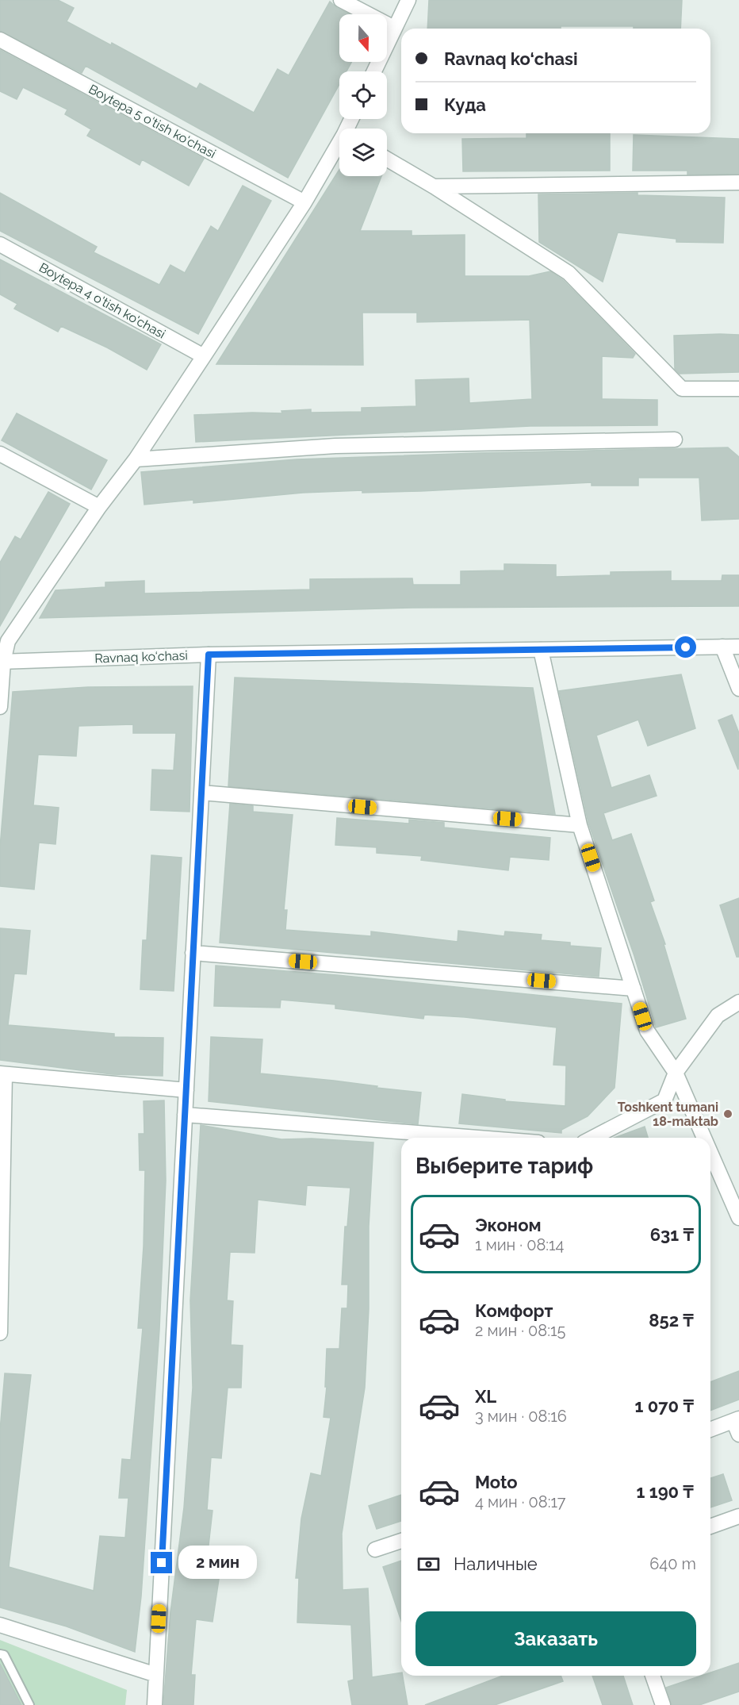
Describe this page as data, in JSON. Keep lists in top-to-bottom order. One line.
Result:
{"streets":{"street":["Boytepa 5 o'tish ko'chasi","Boytepa 4 o'tish ko'chasi","Ravnaq ko‘chasi"]},"places":["Toshkent tumani 18-maktab"],"north":"bottom","page":{"banner":["Ravnaq ko‘chasi","Куда"],"heading":"Выберите тариф","list":[{"name":"Эконом","note":"1 мин · 08:14","value":"631 ₸"},{"name":"Комфорт","note":"2 мин · 08:15","value":"852 ₸"},{"name":"XL","note":"3 мин · 08:16","value":"1 070 ₸"},{"name":"Moto","note":"4 мин · 08:17","value":"1 190 ₸"}],"pay":["Наличные","640 m"],"bubble":"2 мин","buttons":"Заказать"}}
